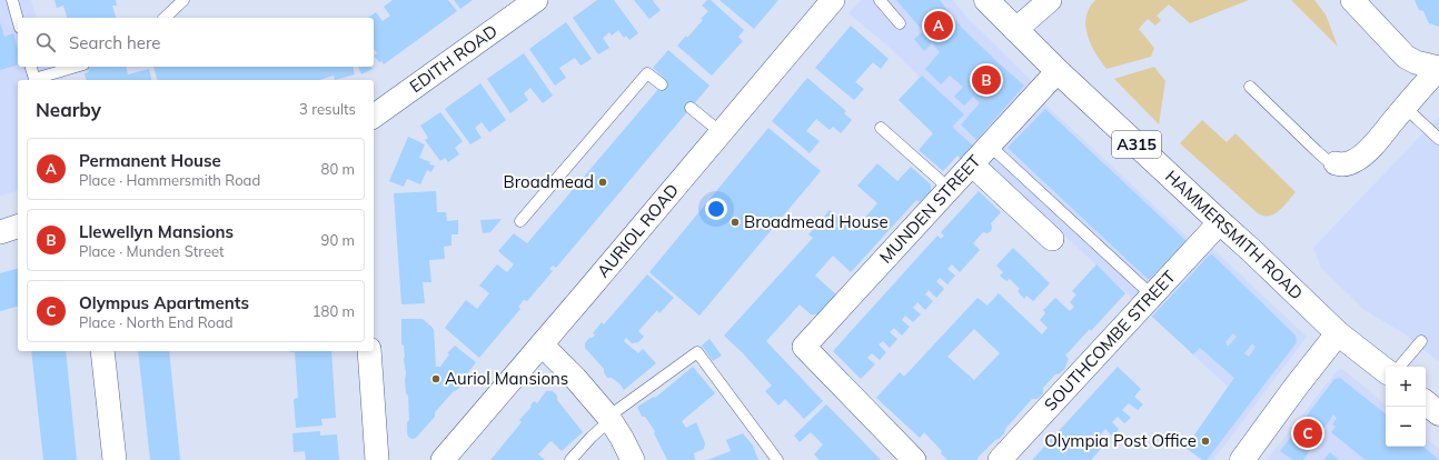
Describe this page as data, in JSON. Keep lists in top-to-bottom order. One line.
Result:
{"streets":{"main road":["A315","HAMMERSMITH ROAD"],"street":["EDITH ROAD","MUNDEN STREET","AURIOL ROAD","SOUTHCOMBE STREET"]},"crossings":[["MUNDEN STREET","HAMMERSMITH ROAD"],["HAMMERSMITH ROAD","SOUTHCOMBE STREET"]],"places":["Broadmead","Broadmead House","Auriol Mansions","Olympia Post Office"],"page":{"pins":["A","B","C"],"search":"Search here","heading":["Nearby","3 results"],"list":[{"mark":"A","name":"Permanent House","note":"Place · Hammersmith Road","value":"80 m"},{"mark":"B","name":"Llewellyn Mansions","note":"Place · Munden Street","value":"90 m"},{"mark":"C","name":"Olympus Apartments","note":"Place · North End Road","value":"180 m"}],"map_buttons":["+","−"]}}
